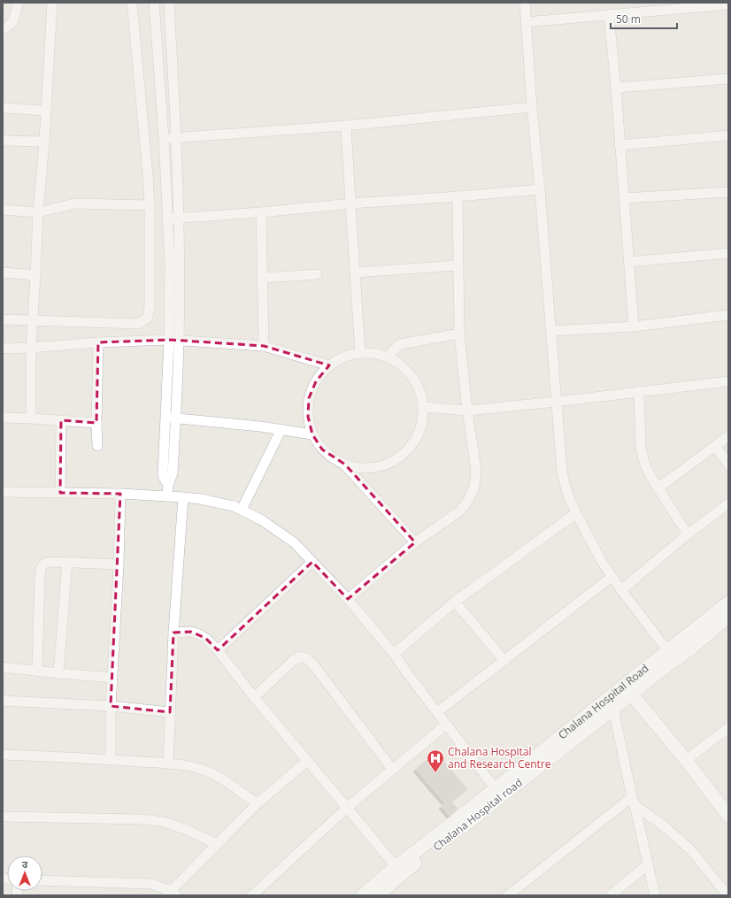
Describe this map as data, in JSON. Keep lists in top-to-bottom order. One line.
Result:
{"streets":{"street":["Chalana Hospital Road","Chalana Hospital road"]},"crossings":[["Chalana Hospital Road","Chalana Hospital road"]],"places":{"hospital":["Chalana Hospital and Research Centre"]},"scale_bar":"50 m","north":"top"}
